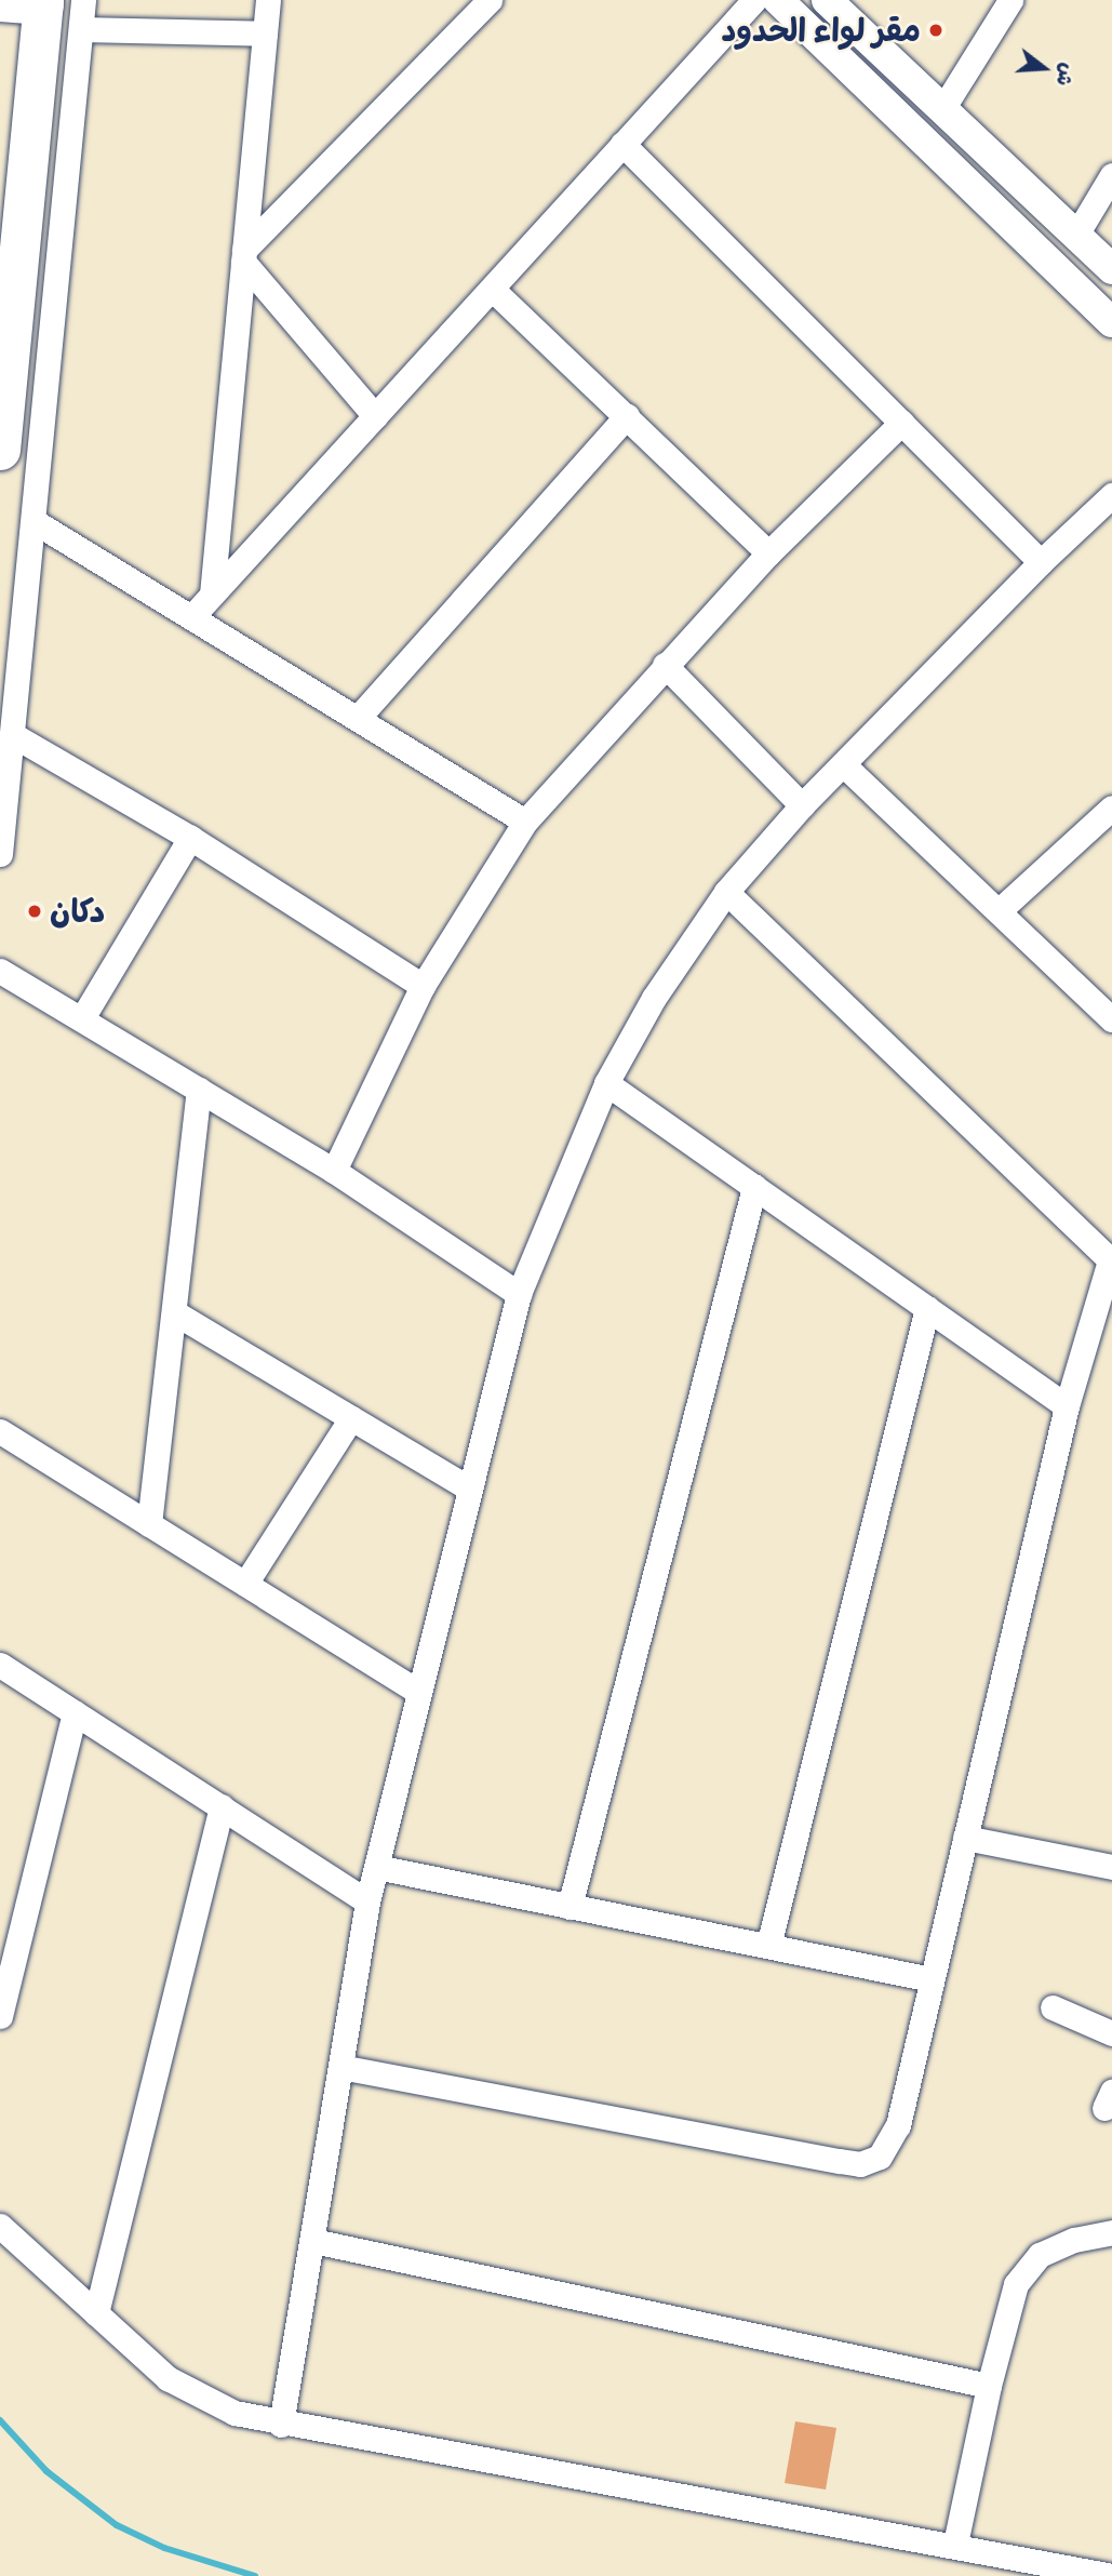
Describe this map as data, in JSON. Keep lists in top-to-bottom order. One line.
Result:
{"places":["مقر لواء الحدود","دكان"],"north":"right"}
